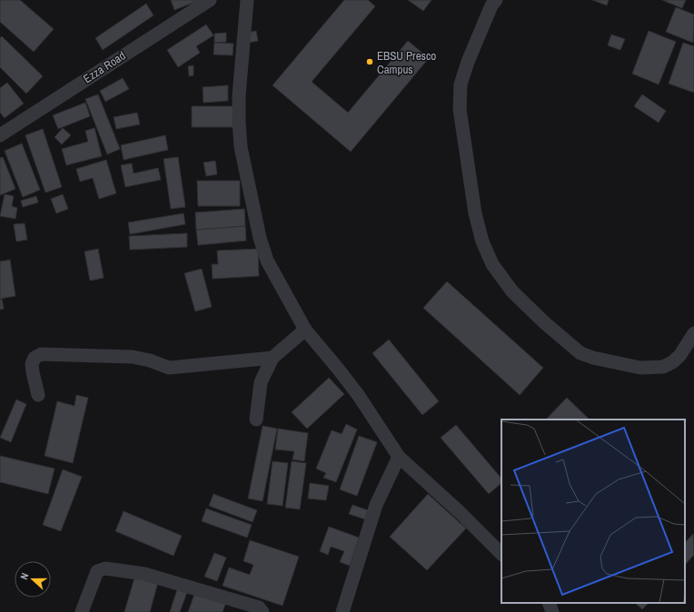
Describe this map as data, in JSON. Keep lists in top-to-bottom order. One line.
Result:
{"streets":{"street":["Ezza Road"]},"places":["EBSU Presco Campus"],"north":"left"}
